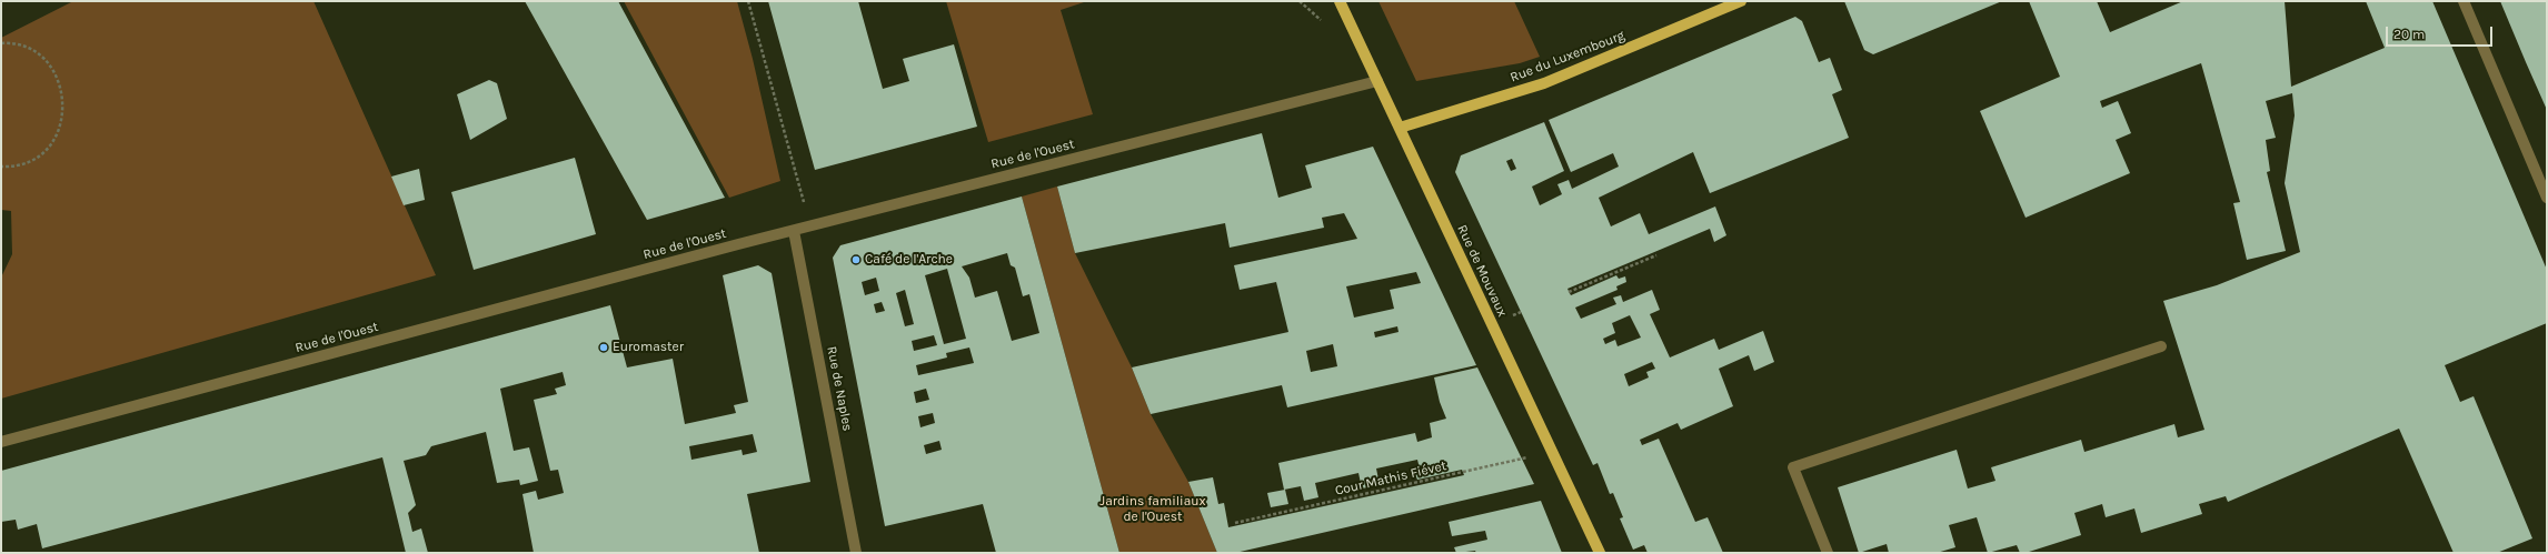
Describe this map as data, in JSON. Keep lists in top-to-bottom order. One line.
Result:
{"streets":{"main road":["Rue du Luxembourg","Rue de Mouvaux"],"street":["Rue de l'Ouest","Rue de Naples"],"path":["Cour Mathis Fiévet"]},"crossings":[["Rue du Luxembourg","Rue de Mouvaux"],["Rue de l'Ouest","Rue de Mouvaux"],["Rue de l'Ouest","Rue de Naples"],["Rue de Mouvaux","Cour Mathis Fiévet"]],"parks":["Jardins familiaux de l'Ouest"],"places":["Café de l'Arche","Euromaster"],"scale_bar":"20 m"}
